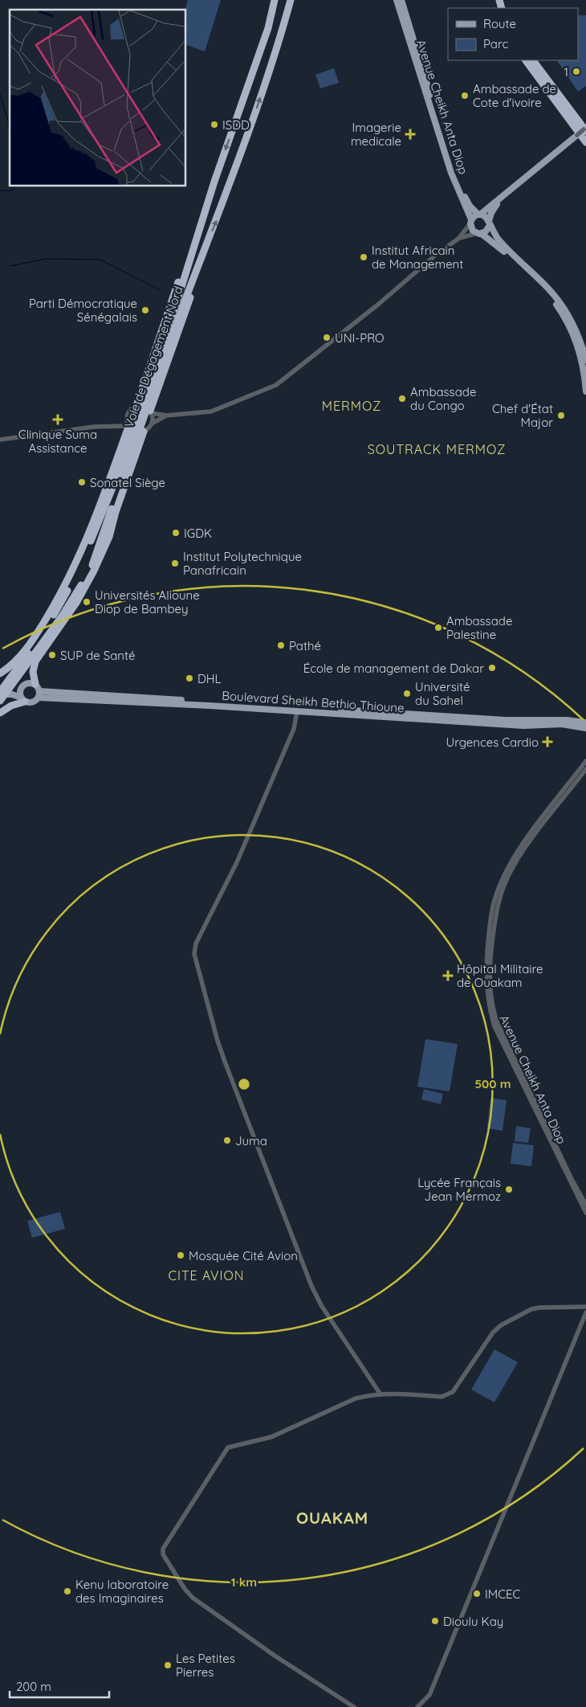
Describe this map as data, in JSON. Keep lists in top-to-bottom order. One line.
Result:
{"streets":{"highway":["Voie de Dégagement Nord"],"main road":["Avenue Cheikh Anta Diop","Boulevard Sheikh Bethio Thioune"]},"districts":["MERMOZ","SOUTRACK MERMOZ","CITE AVION","OUAKAM"],"places":{"other":["1","Ambassade de Cote d'ivoire","ISDD","Institut Africain de Management","Parti Démocratique Sénégalais","UNI-PRO","Ambassade du Congo","Chef d'État Major","Sonatel Siège","IGDK","Institut Polytechnique Panafricain","Universités Alioune Diop de Bambey","Ambassade Palestine","Pathé","SUP de Santé","École de management de Dakar","DHL","Université du Sahel","Juma","Lycée Français Jean Mermoz","Mosquée Cité Avion","Kenu laboratoire des Imaginaires","IMCEC","Dioulu Kay","Les Petites Pierres"],"health":["Imagerie medicale","Clinique Suma Assistance","Urgences Cardio","Hôpital Militaire de Ouakam"]},"legend":["Route","Parc"],"scale_bar":"200 m","rings":["500 m","1 km"]}
